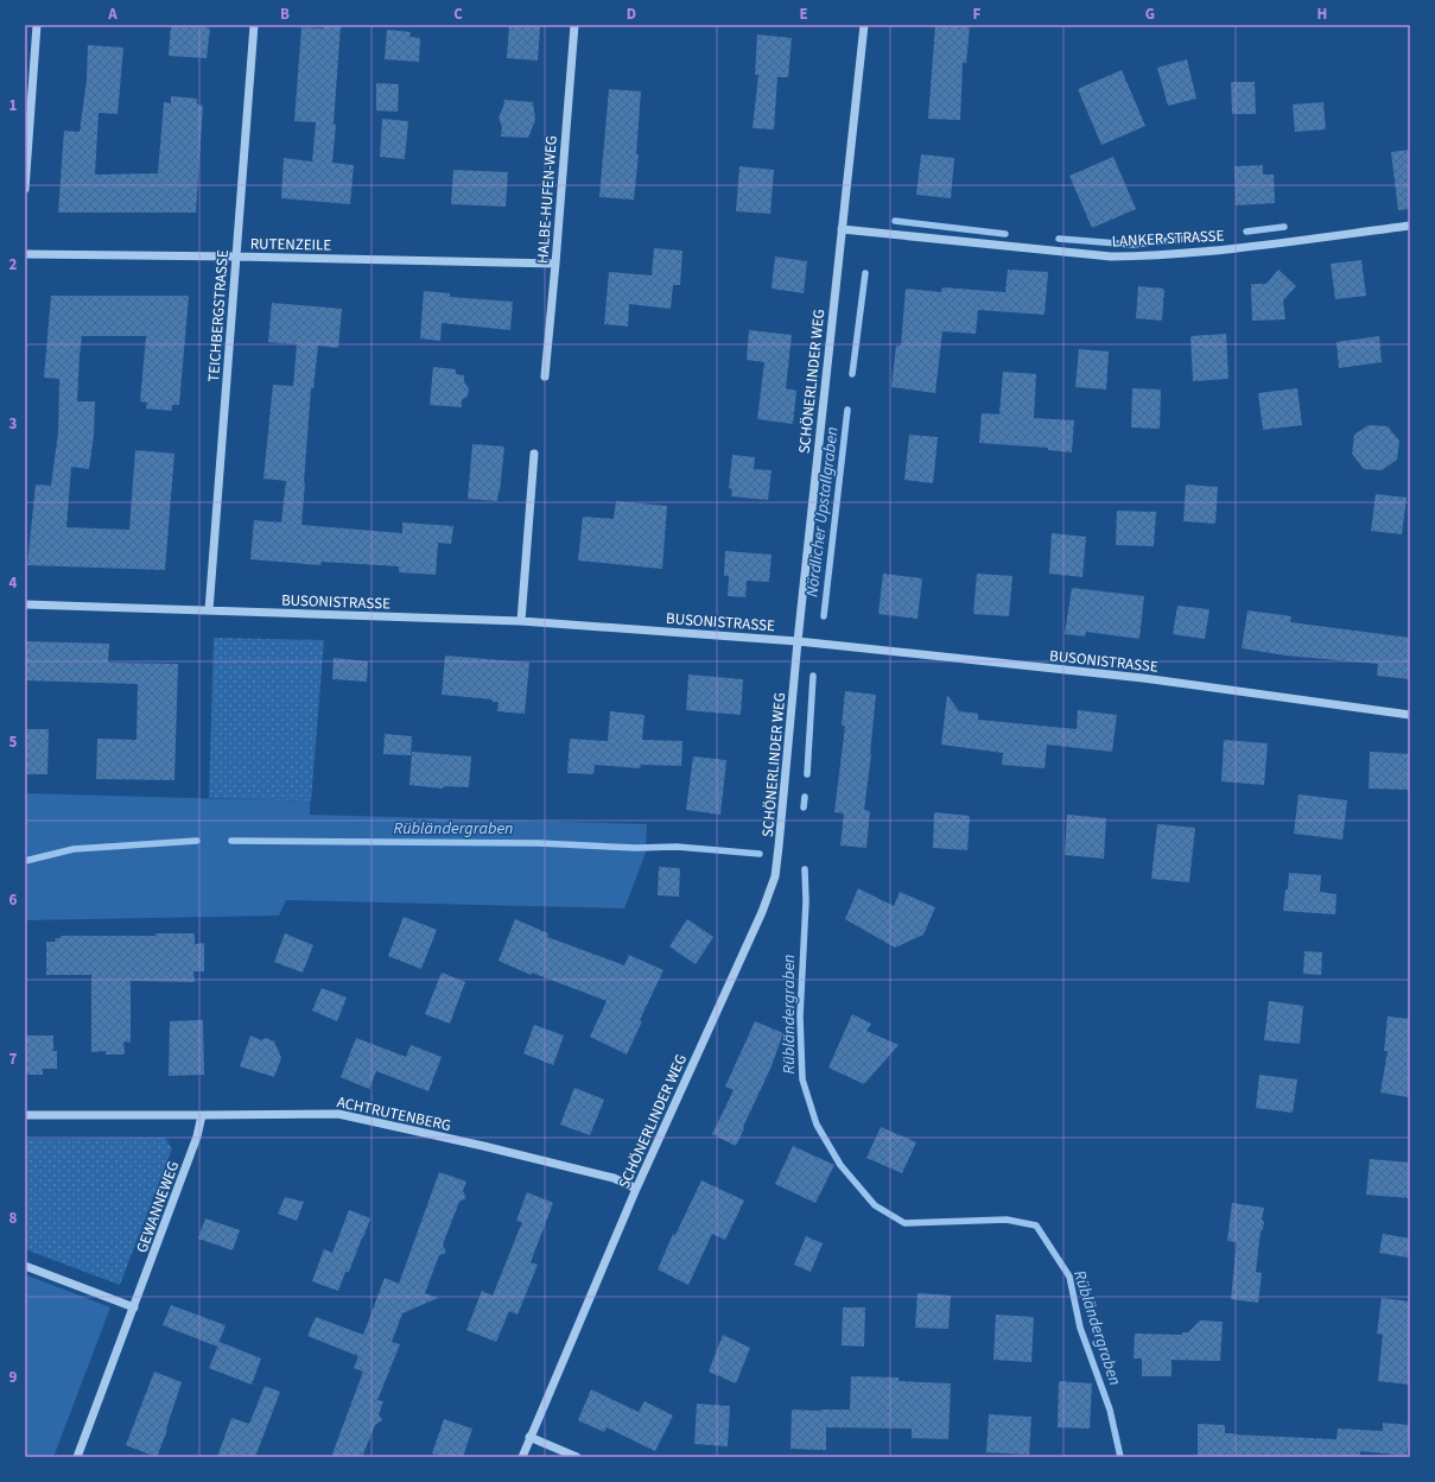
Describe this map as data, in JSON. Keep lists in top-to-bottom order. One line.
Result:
{"streets":{"street":["HALBE-HUFEN-WEG","LANKER STRASSE","RUTENZEILE","TEICHBERGSTRASSE","SCHÖNERLINDER WEG","BUSONISTRASSE","ACHTRUTENBERG","GEWANNEWEG"]},"crossings":[["HALBE-HUFEN-WEG","RUTENZEILE"],["LANKER STRASSE","SCHÖNERLINDER WEG"],["RUTENZEILE","TEICHBERGSTRASSE"],["TEICHBERGSTRASSE","BUSONISTRASSE"],["SCHÖNERLINDER WEG","BUSONISTRASSE"],["SCHÖNERLINDER WEG","ACHTRUTENBERG"],["ACHTRUTENBERG","GEWANNEWEG"]],"water":["Nördlicher Upstallgraben","Rübländergraben"],"grid":{"columns":["A","B","C","D","E","F","G","H"],"rows":["1","2","3","4","5","6","7","8","9"]}}
